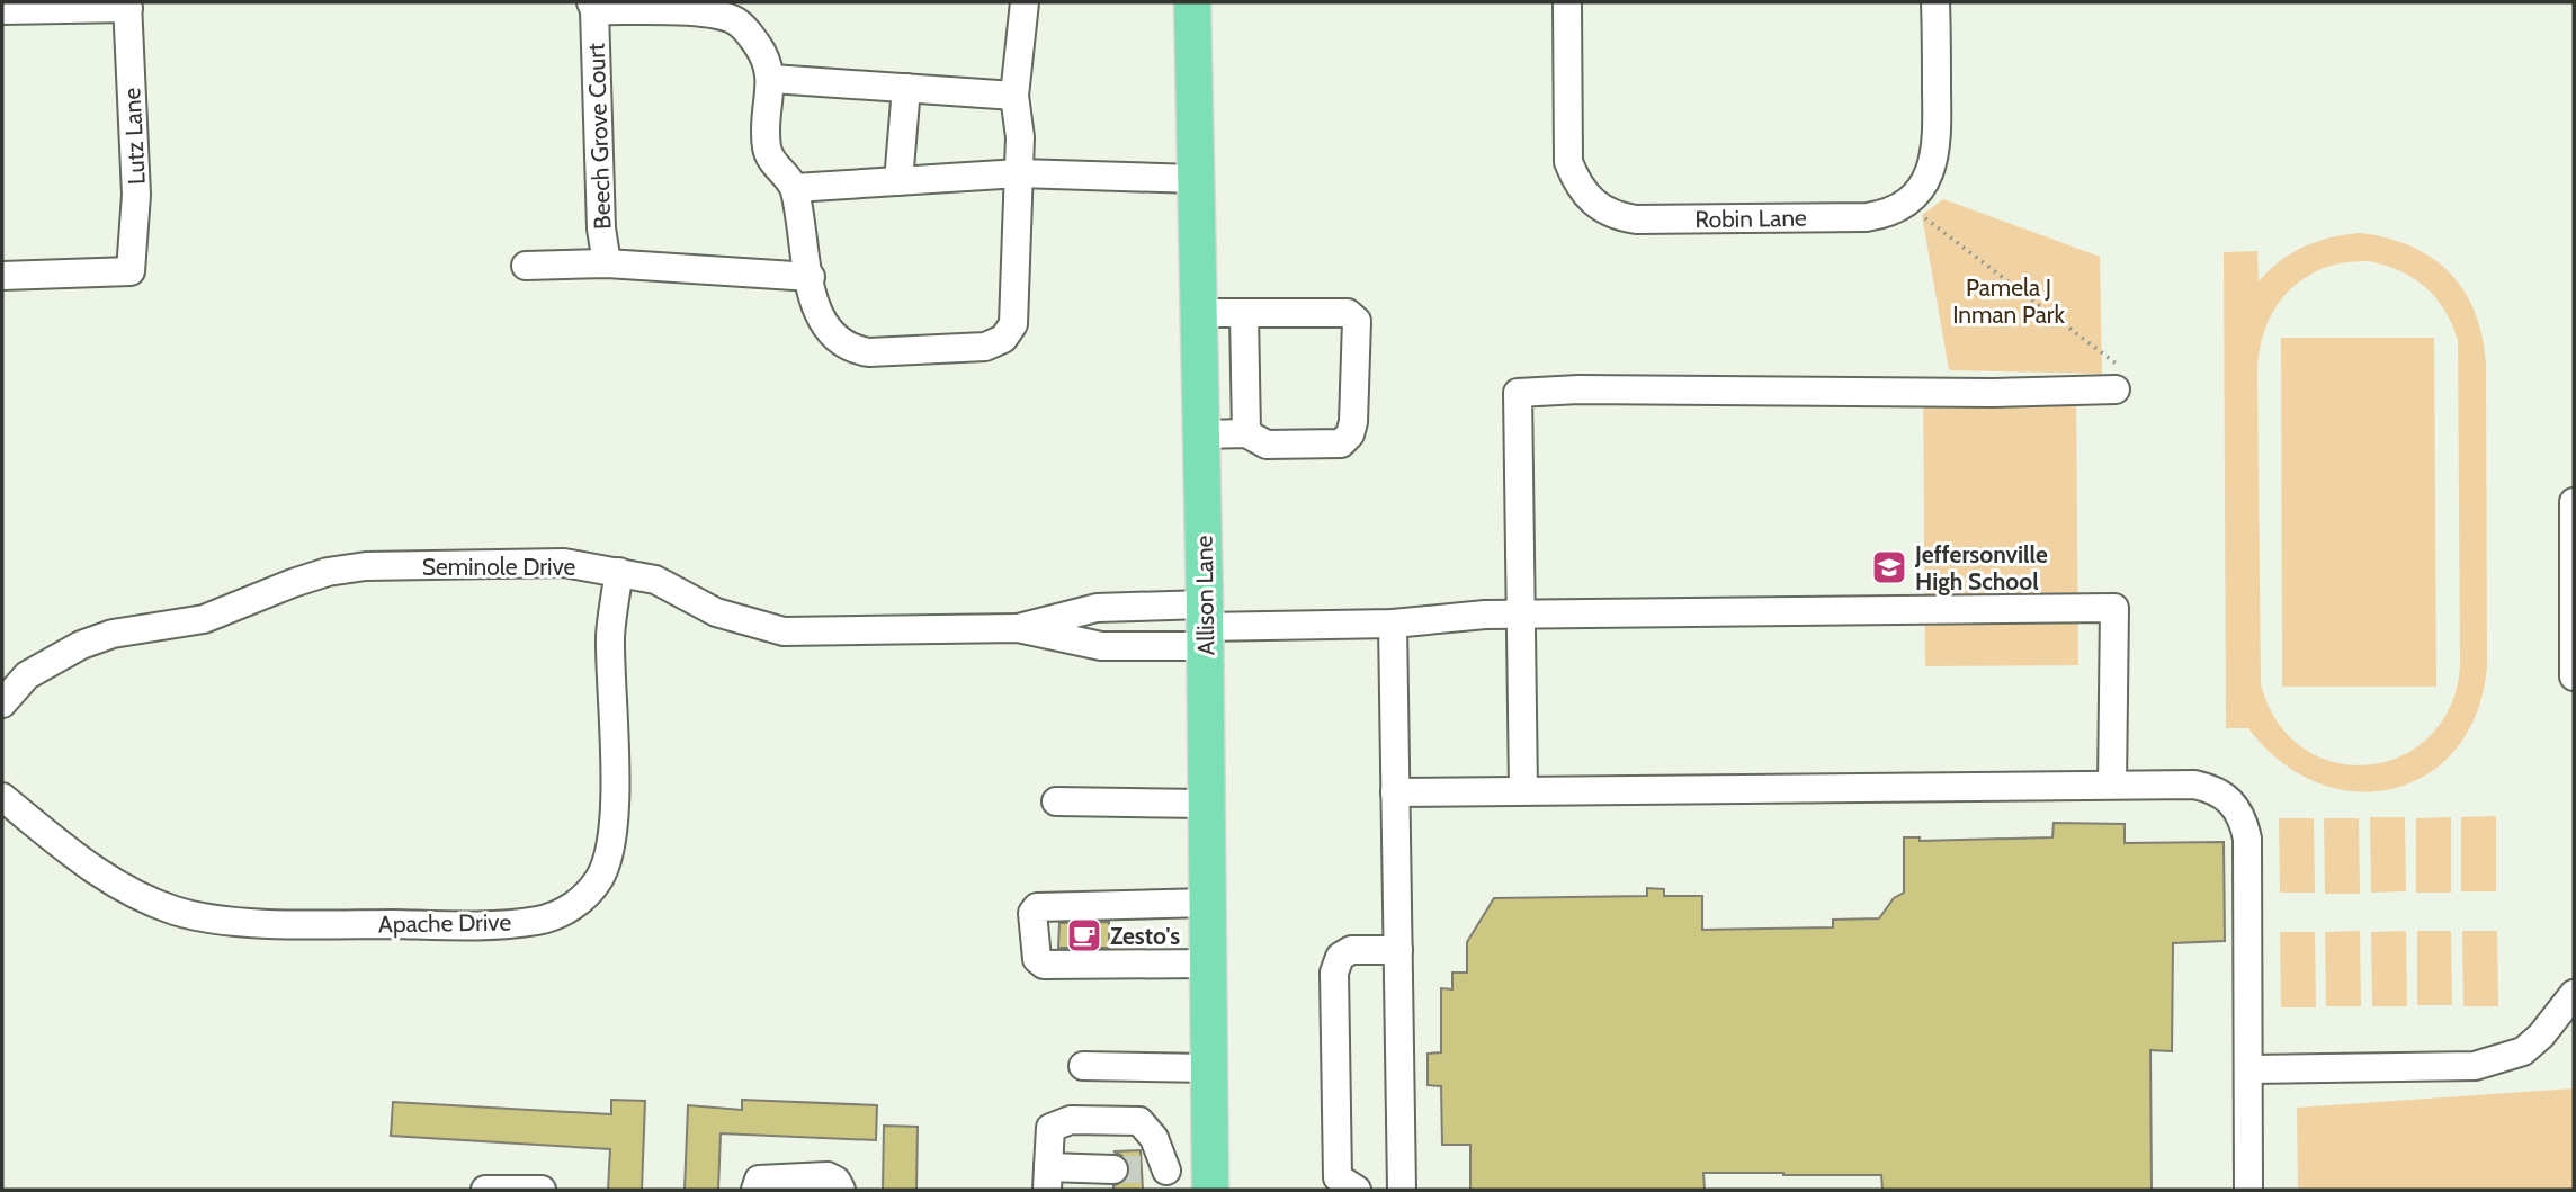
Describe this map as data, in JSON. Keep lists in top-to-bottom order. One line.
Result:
{"streets":{"main road":["Allison Lane"],"street":["Lutz Lane","Beech Grove Court","Robin Lane","Seminole Drive","Apache Drive"]},"crossings":[["Seminole Drive","Allison Lane"],["Seminole Drive","Apache Drive"]],"parks":["Pamela J Inman Park"],"places":{"school or university":["Jeffersonville High School"],"cafe":["Zesto's"]}}
